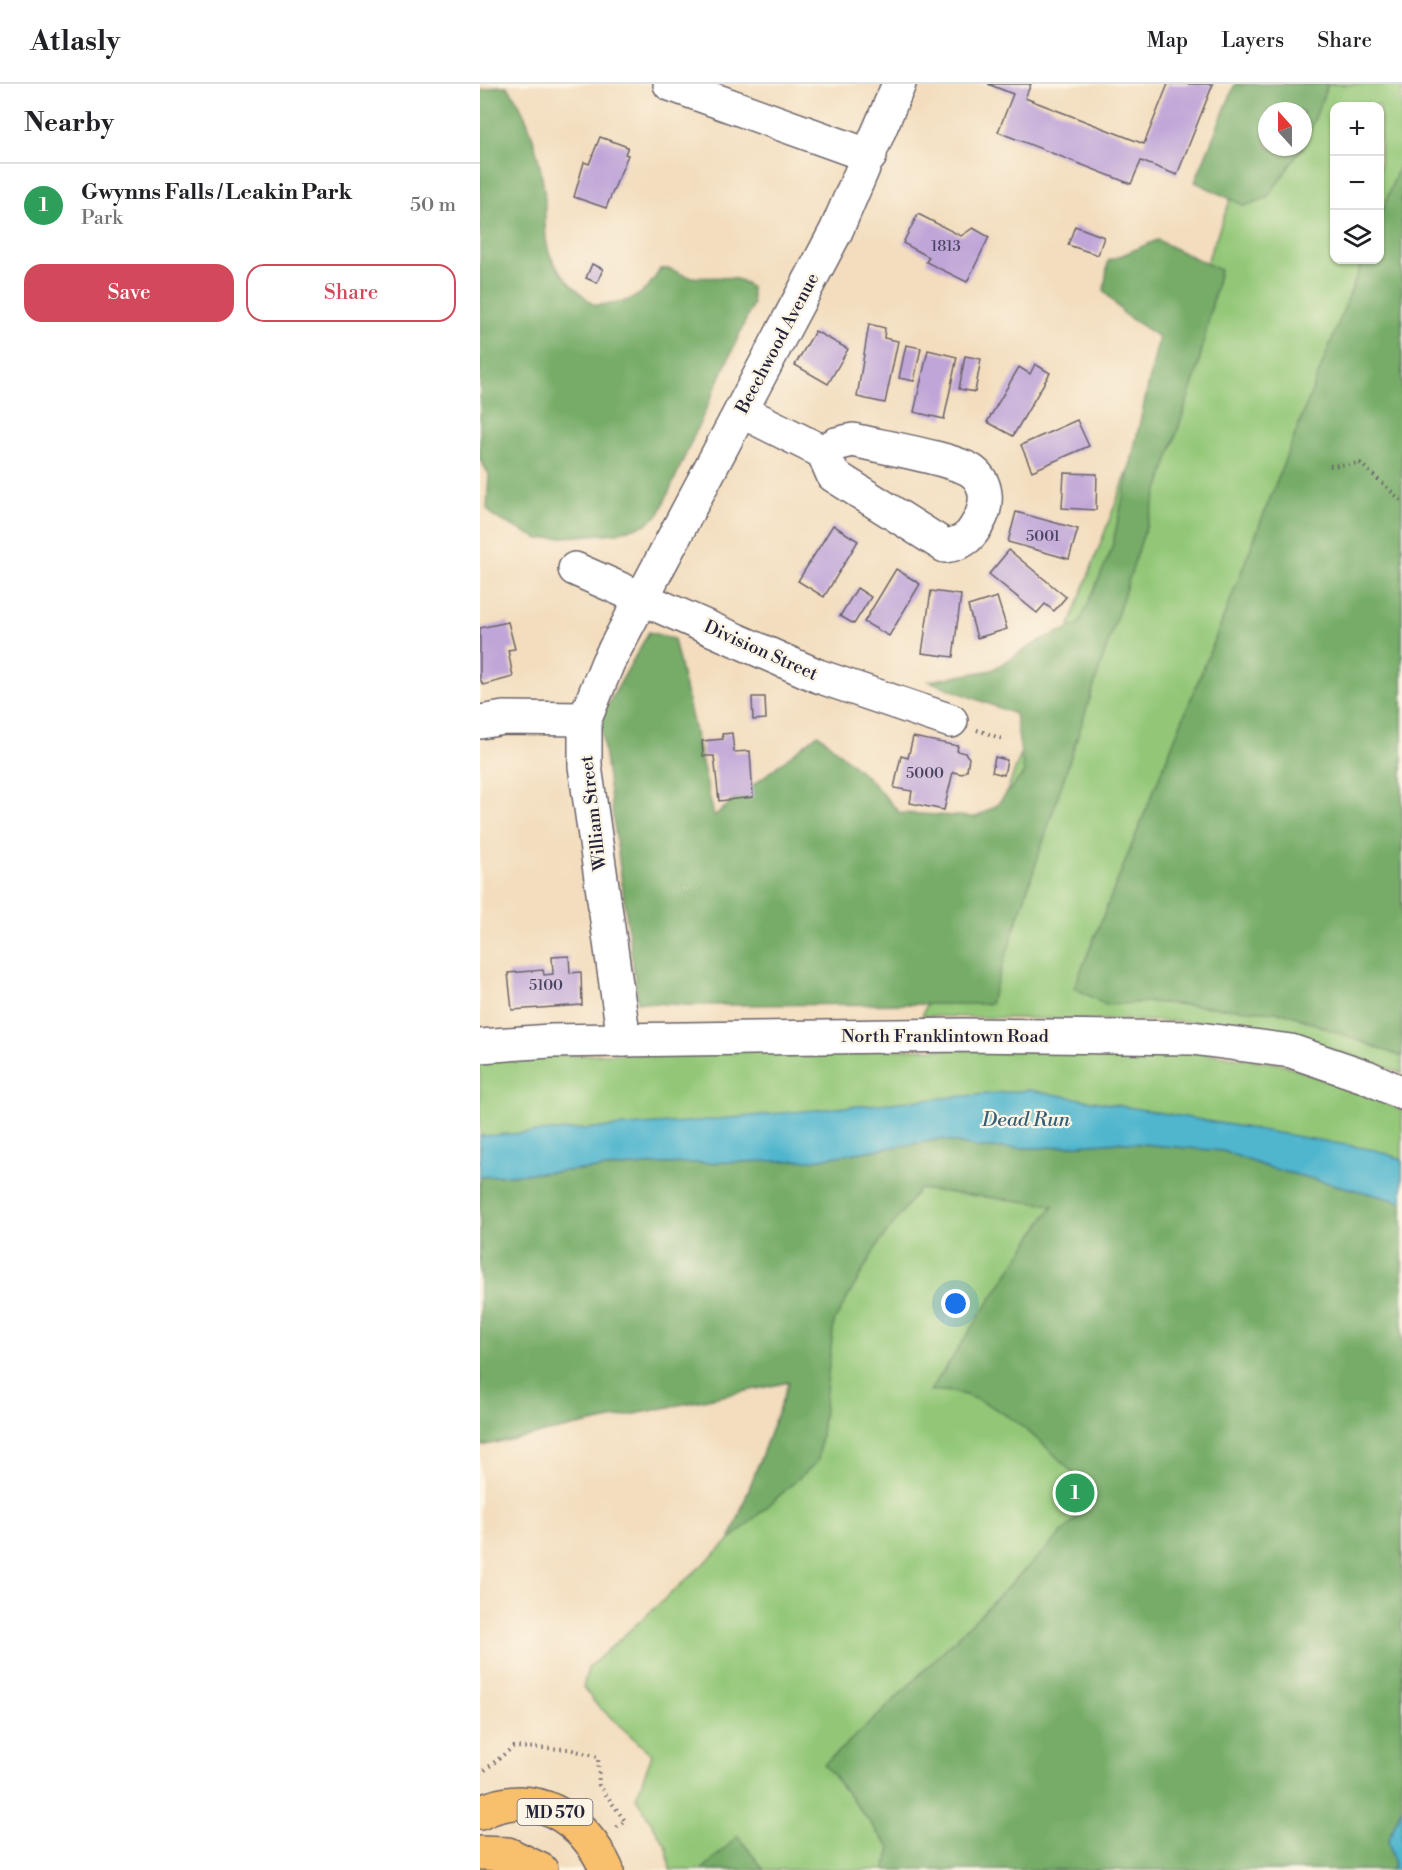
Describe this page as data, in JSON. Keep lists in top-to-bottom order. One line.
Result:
{"streets":{"highway":["MD 570"],"street":["Beechwood Avenue","Division Street","William Street","North Franklintown Road"]},"crossings":[["Beechwood Avenue","Division Street"],["Beechwood Avenue","William Street"],["Division Street","William Street"],["William Street","North Franklintown Road"]],"water":["Dead Run"],"house_numbers":["1813","5001","5000","5100"],"north":"top","page":{"header":"Atlasly","nav":["Map","Layers","Share"],"heading":"Nearby","map_buttons":["+","−"],"list":[{"mark":"1","name":"Gwynns Falls / Leakin Park","note":"Park","value":"50 m"}],"buttons":["Save","Share"],"pins":"1"}}
